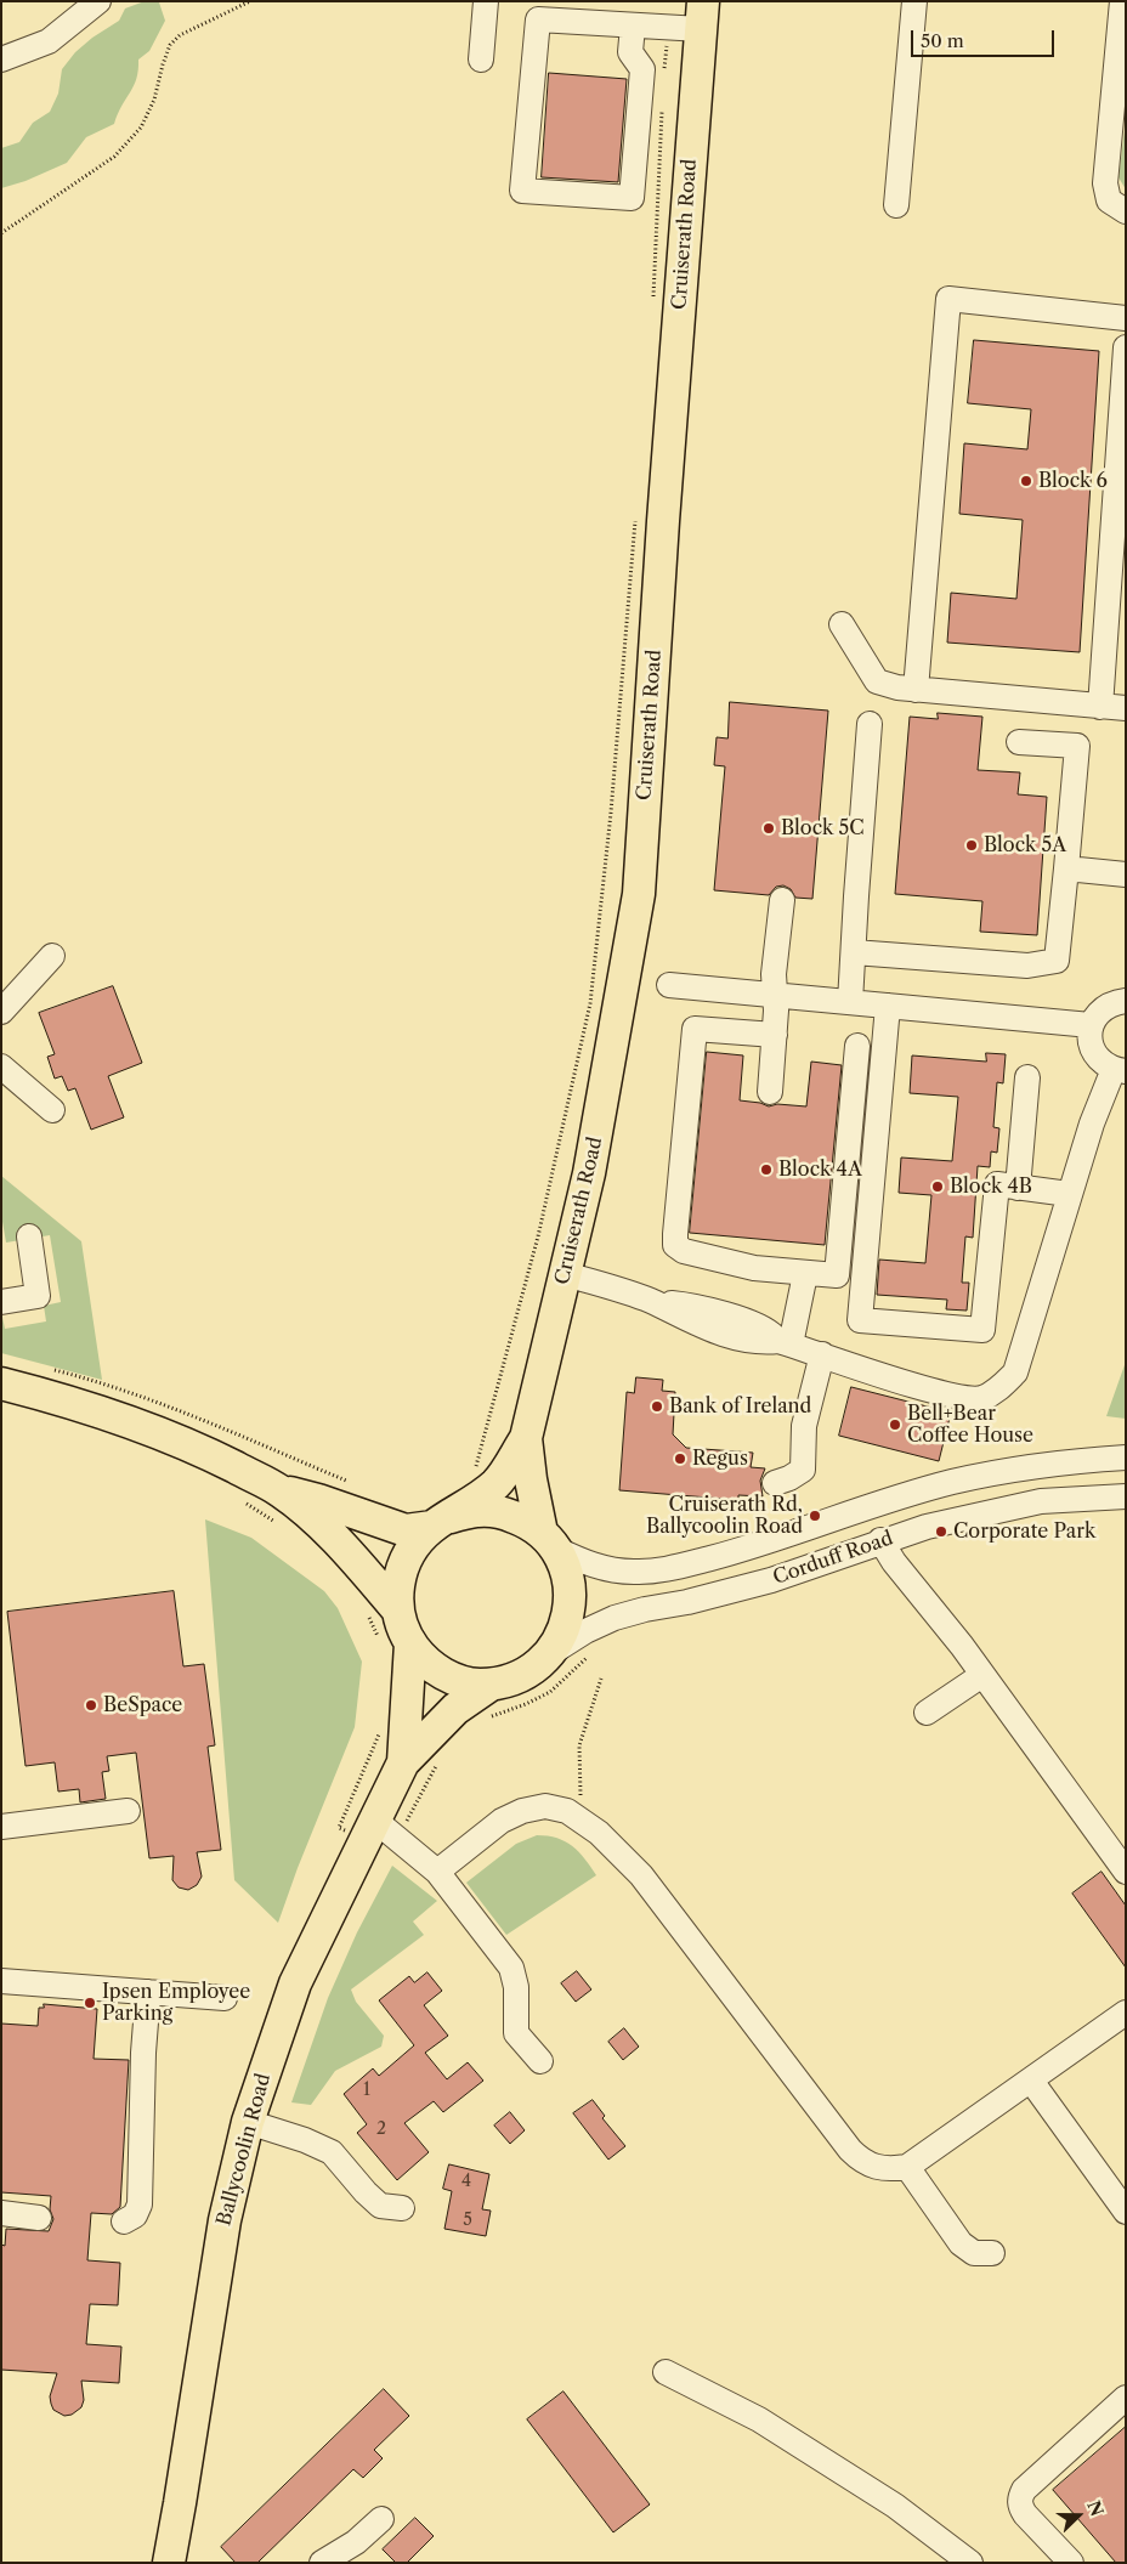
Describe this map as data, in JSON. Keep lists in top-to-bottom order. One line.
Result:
{"streets":{"main road":["Cruiserath Road","Ballycoolin Road"],"street":["Corduff Road"]},"crossings":[["Cruiserath Road","Corduff Road"],["Cruiserath Road","Ballycoolin Road"],["Corduff Road","Ballycoolin Road"]],"places":["Block 6","Block 5C","Block 5A","Block 4A","Block 4B","Bank of Ireland","Bell+Bear Coffee House","Regus","Cruiserath Rd, Ballycoolin Road","Corporate Park","BeSpace","Ipsen Employee Parking"],"house_numbers":["1","2","4","5"],"scale_bar":"50 m","north":"right"}
